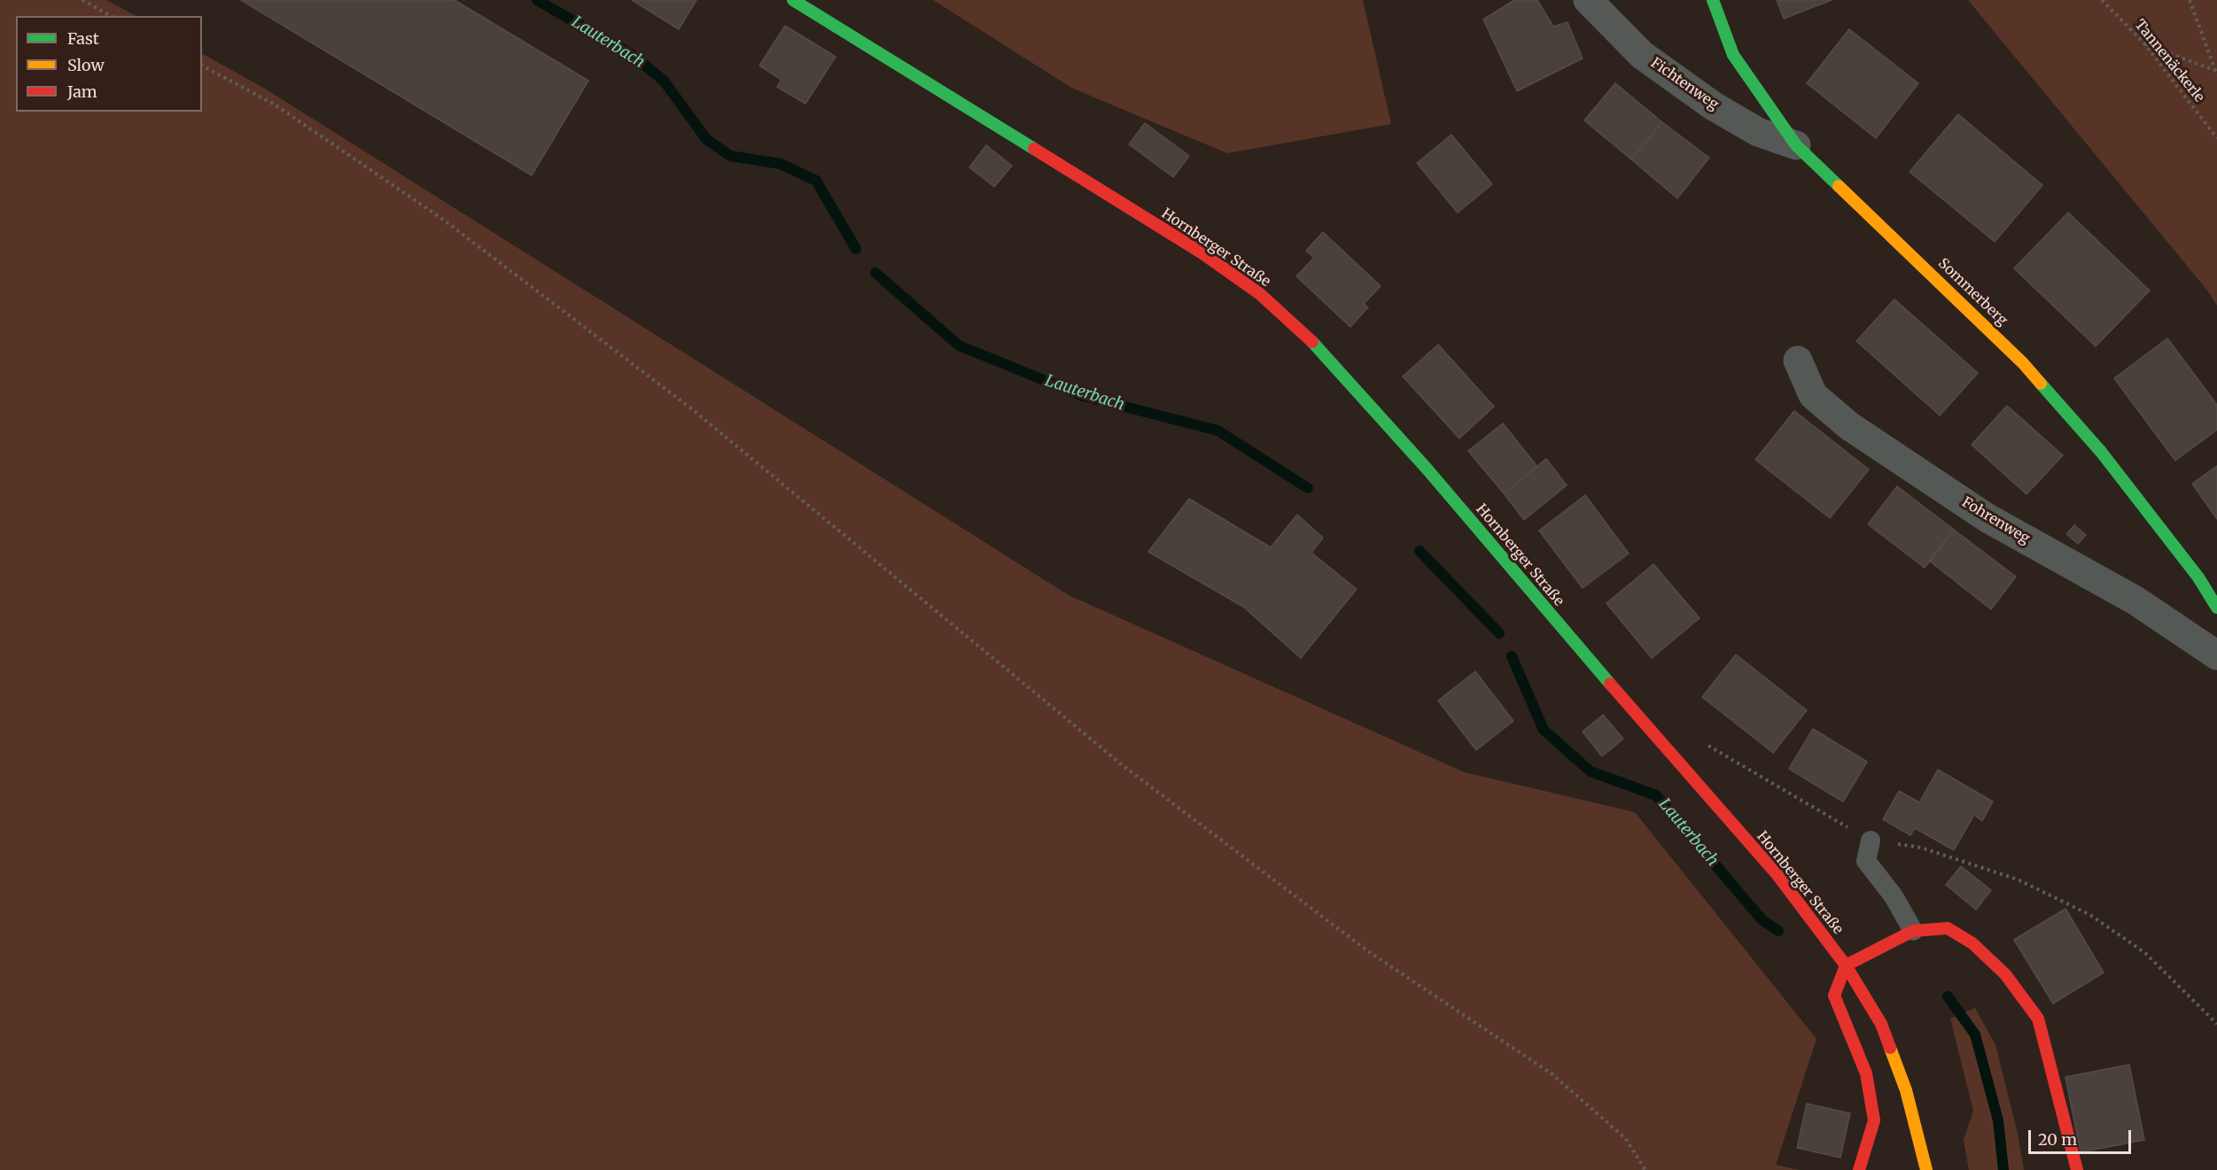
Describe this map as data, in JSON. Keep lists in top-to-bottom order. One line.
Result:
{"streets":{"main road":["Hornberger Straße","Sommerberg"],"street":["Fichtenweg","Fohrenweg"],"path":["Tannenäckerle"]},"crossings":[["Fichtenweg","Sommerberg"]],"water":["Lauterbach"],"legend":["Fast","Slow","Jam"],"scale_bar":"20 m"}
